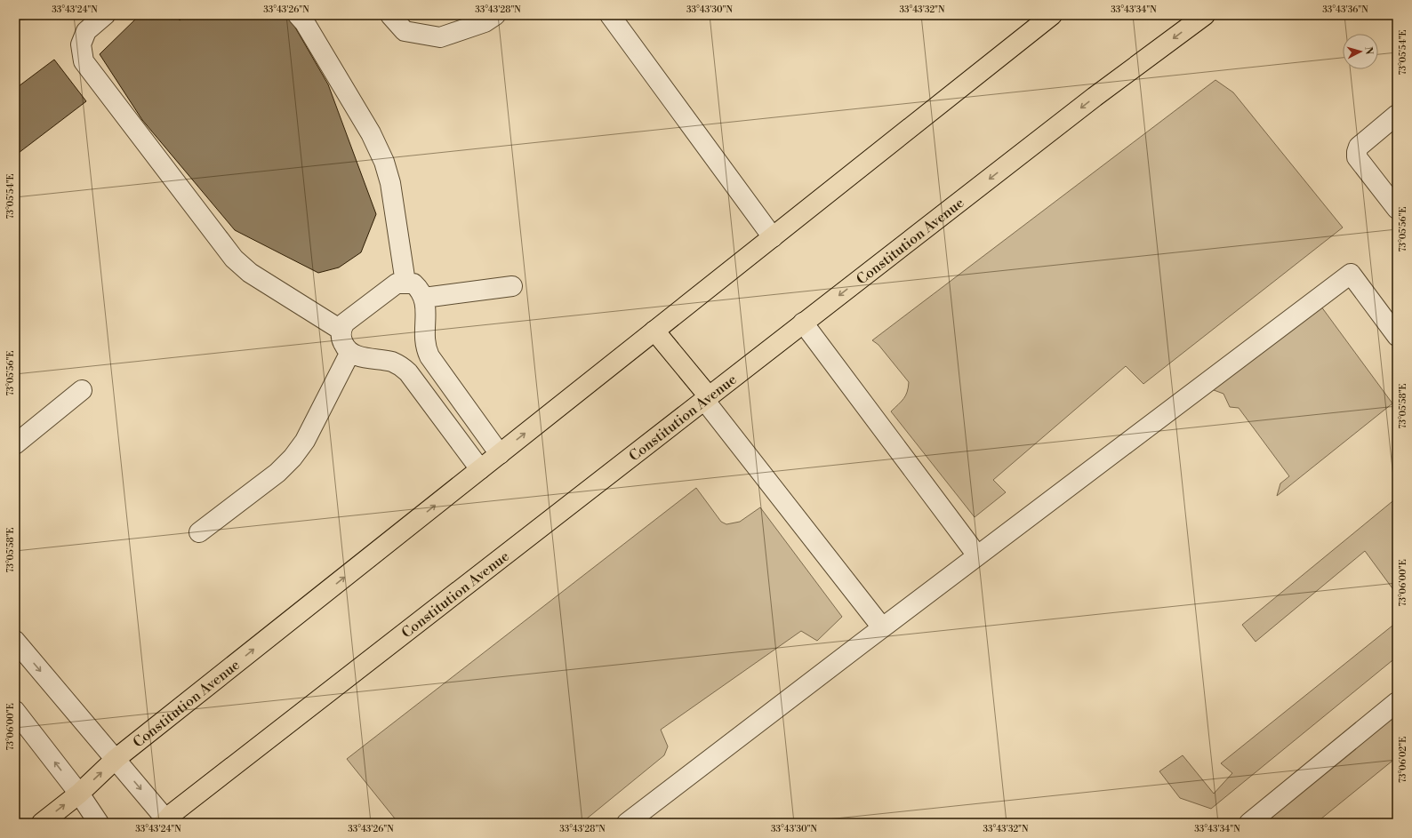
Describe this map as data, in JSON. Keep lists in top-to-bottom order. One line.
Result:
{"streets":{"main road":["Constitution Avenue"]},"north":"right","coordinates":["33°43'24\"N","33°43'26\"N","33°43'28\"N","33°43'30\"N","33°43'32\"N","33°43'34\"N","33°43'36\"N","73°05'54\"E","73°05'56\"E","73°05'58\"E","73°06'00\"E","73°06'02\"E"]}
